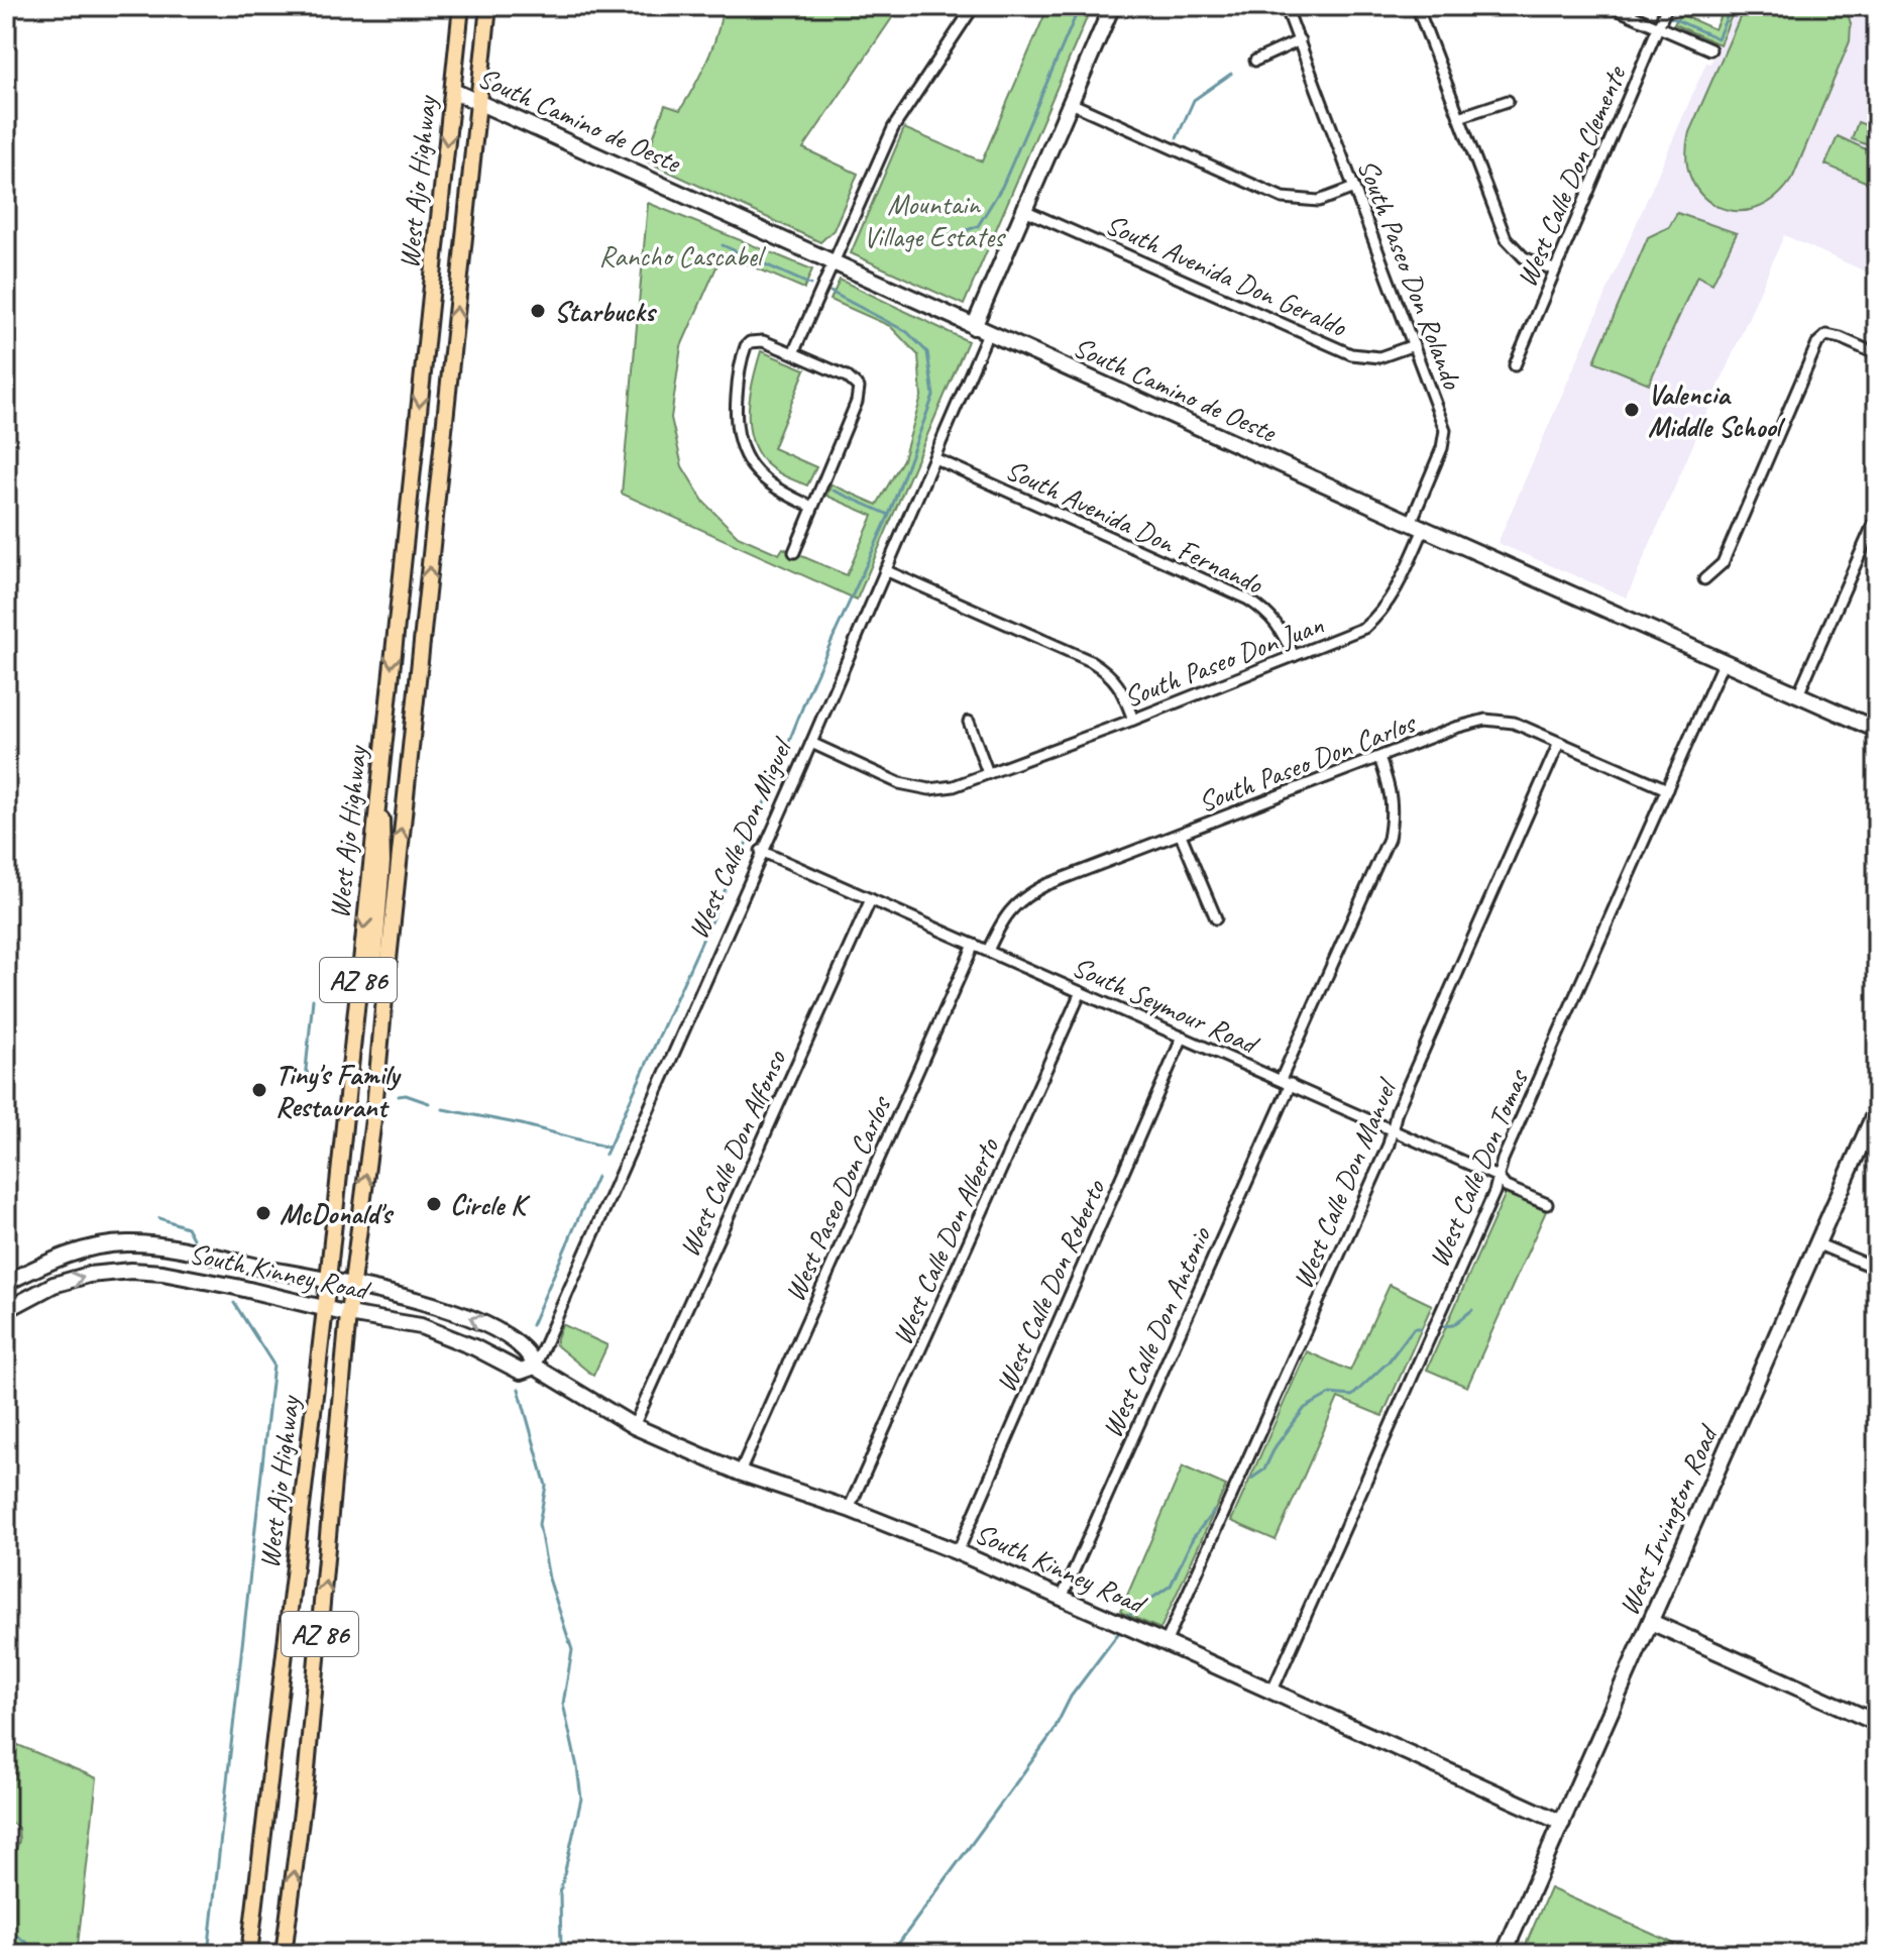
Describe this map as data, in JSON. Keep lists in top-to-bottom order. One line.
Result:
{"streets":{"main road":["South Camino de Oeste","West Ajo Highway","West Calle Don Miguel","AZ 86","South Kinney Road","West Irvington Road"],"street":["West Calle Don Clemente","South Paseo Don Rolando","South Avenida Don Geraldo","South Avenida Don Fernando","South Paseo Don Juan","South Paseo Don Carlos","South Seymour Road","West Calle Don Alfonso","West Calle Don Tomas","West Calle Don Manuel","West Paseo Don Carlos","West Calle Don Alberto","West Calle Don Roberto","West Calle Don Antonio"]},"crossings":[["South Camino de Oeste","West Ajo Highway"],["South Camino de Oeste","South Paseo Don Rolando"],["South Camino de Oeste","South Paseo Don Juan"],["South Camino de Oeste","West Calle Don Miguel"],["South Camino de Oeste","West Calle Don Tomas"],["West Ajo Highway","South Kinney Road"],["South Paseo Don Rolando","South Avenida Don Geraldo"],["South Paseo Don Rolando","South Paseo Don Juan"],["South Avenida Don Geraldo","West Calle Don Miguel"],["South Avenida Don Fernando","South Paseo Don Juan"],["South Avenida Don Fernando","West Calle Don Miguel"],["South Paseo Don Juan","West Calle Don Miguel"],["South Paseo Don Carlos","South Seymour Road"],["South Paseo Don Carlos","West Calle Don Tomas"],["South Paseo Don Carlos","West Calle Don Manuel"],["West Calle Don Miguel","South Seymour Road"],["West Calle Don Miguel","South Kinney Road"],["South Seymour Road","West Calle Don Alfonso"],["South Seymour Road","West Calle Don Tomas"],["South Seymour Road","West Calle Don Manuel"],["South Seymour Road","West Paseo Don Carlos"],["South Seymour Road","West Calle Don Alberto"],["South Seymour Road","West Calle Don Roberto"],["South Seymour Road","West Calle Don Antonio"],["West Calle Don Alfonso","South Kinney Road"],["West Calle Don Tomas","South Kinney Road"],["West Calle Don Manuel","South Kinney Road"],["West Paseo Don Carlos","South Kinney Road"],["West Calle Don Alberto","South Kinney Road"],["South Kinney Road","West Calle Don Roberto"],["South Kinney Road","West Calle Don Antonio"],["South Kinney Road","West Irvington Road"]],"parks":["Mountain Village Estates","Rancho Cascabel"],"places":["Starbucks","Valencia Middle School","Tiny's Family Restaurant","Circle K","McDonald's"]}
